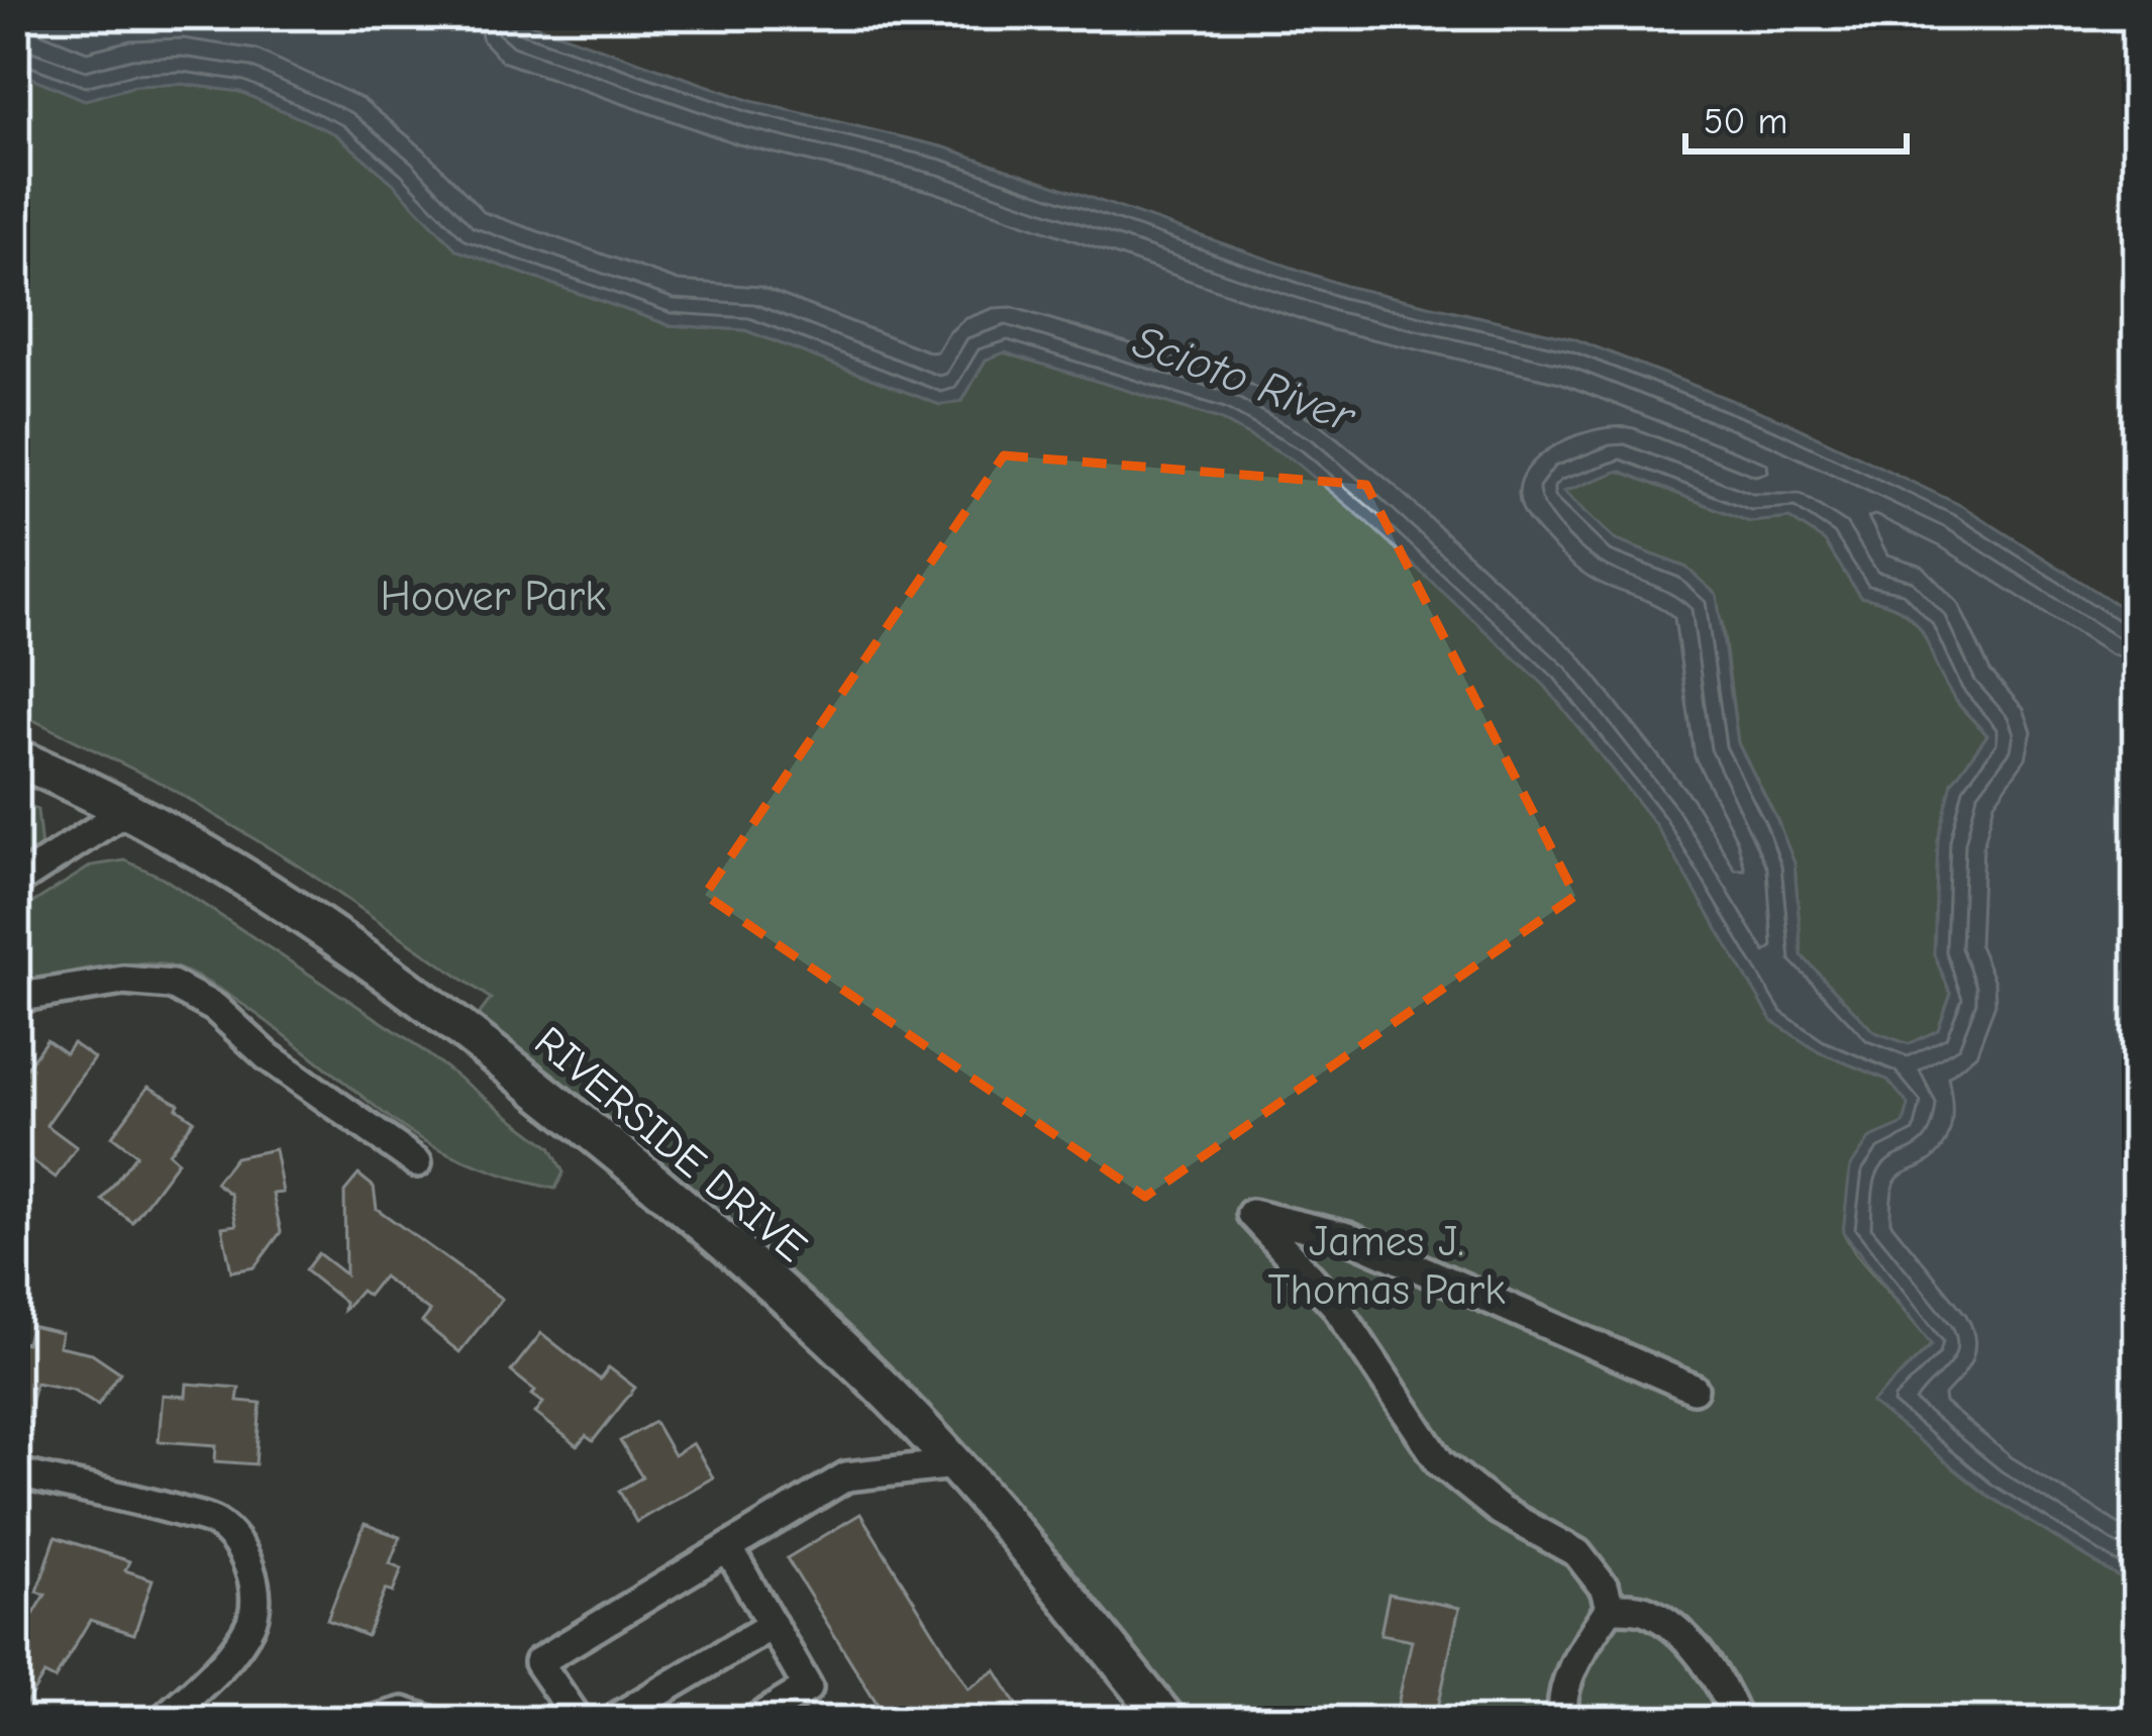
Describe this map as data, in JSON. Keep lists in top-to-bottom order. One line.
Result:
{"streets":{"main road":["RIVERSIDE DRIVE"]},"water":["Scioto River"],"parks":["Hoover Park","James J. Thomas Park"],"scale_bar":"50 m"}
